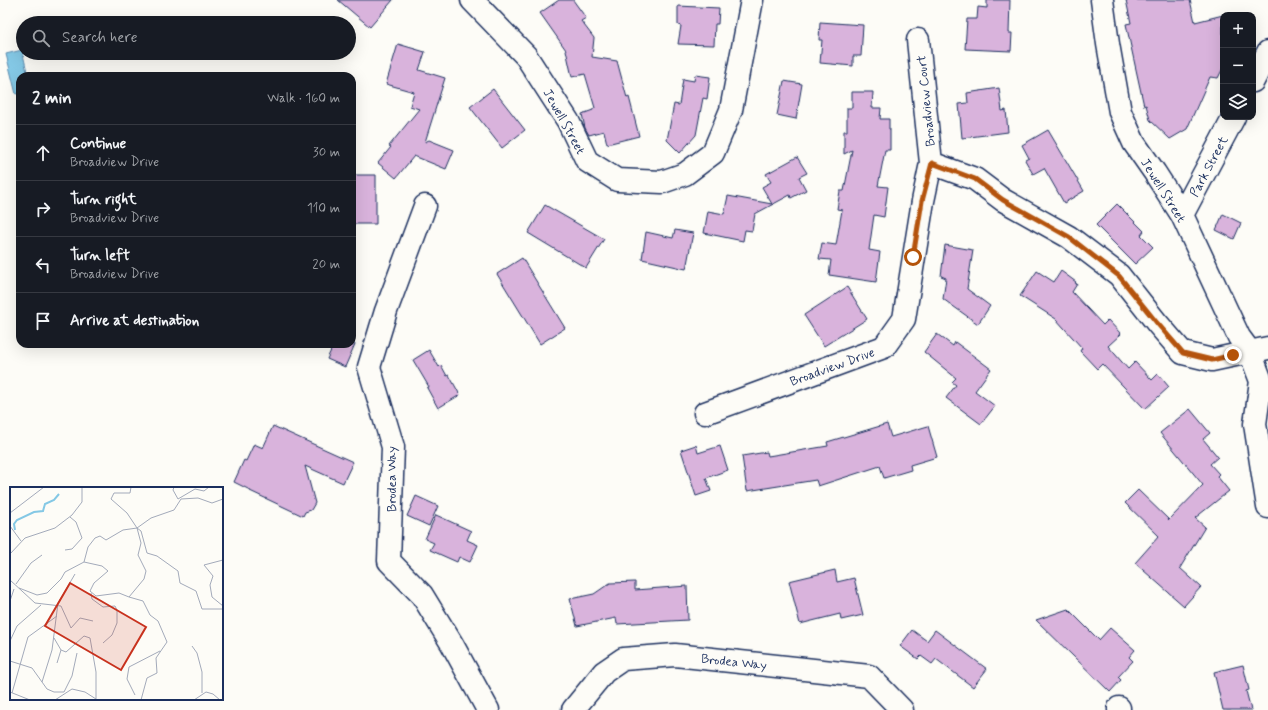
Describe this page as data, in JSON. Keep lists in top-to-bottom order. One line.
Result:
{"streets":{"street":["Broadview Court","Jewell Street","Park Street","Broadview Drive","Brodea Way"]},"crossings":[["Broadview Court","Broadview Drive"],["Jewell Street","Park Street"]],"page":{"map_buttons":["+","−"],"search":"Search here","heading":["2 min","Walk · 160 m"],"list":[["Continue","Broadview Drive","30 m"],["Turn right","Broadview Drive","110 m"],["Turn left","Broadview Drive","20 m"],"Arrive at destination"]}}
